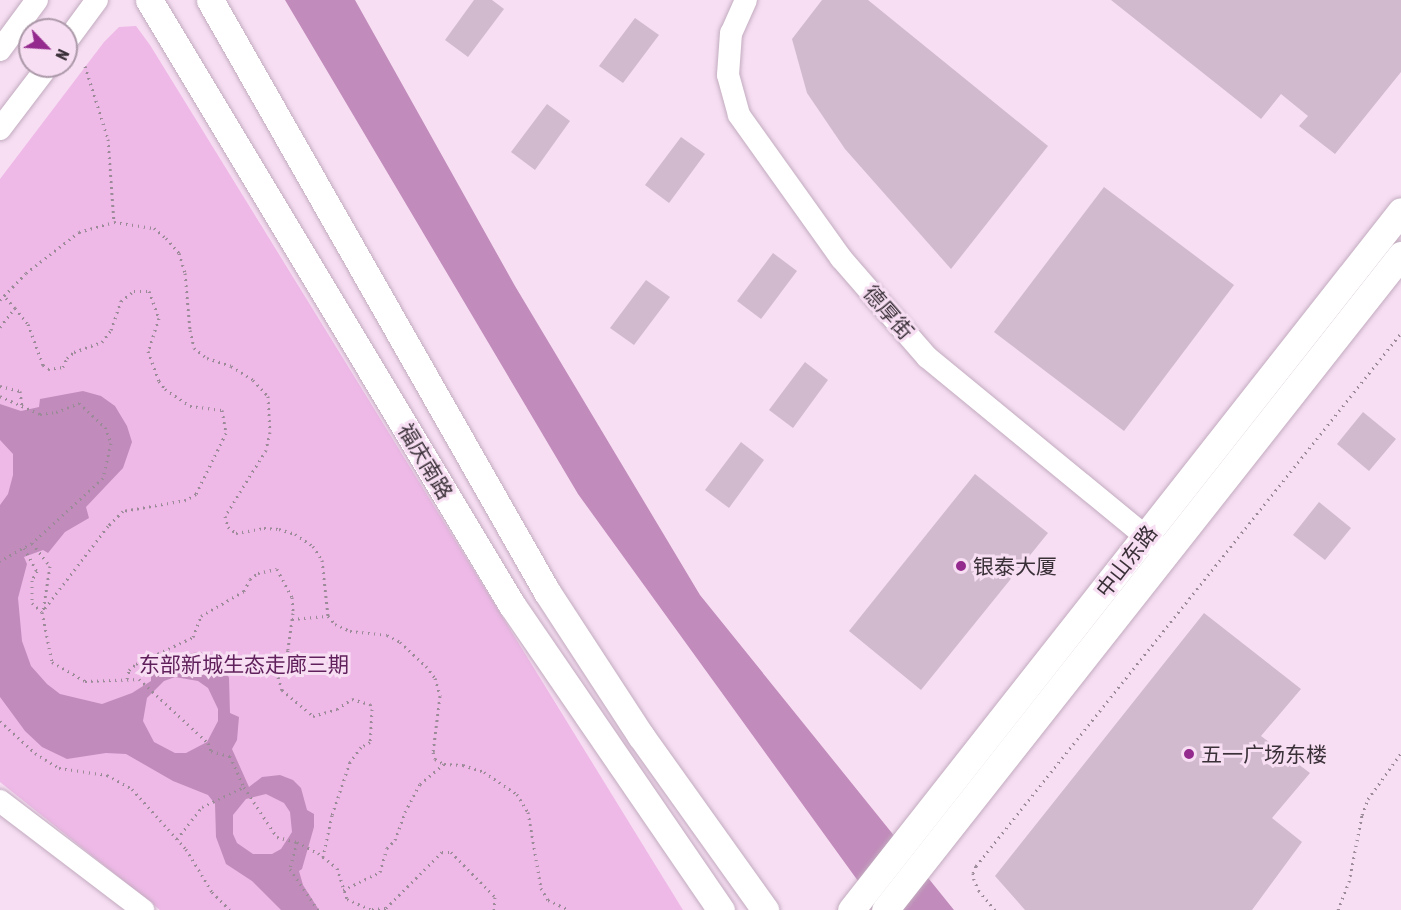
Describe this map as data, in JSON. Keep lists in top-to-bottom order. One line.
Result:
{"streets":{"main road":["福庆南路","中山东路"],"street":["德厚街"]},"crossings":[["德厚街","中山东路"]],"parks":["东部新城生态走廊三期"],"places":["银泰大厦","五一广场东楼"],"north":"bottom right"}
